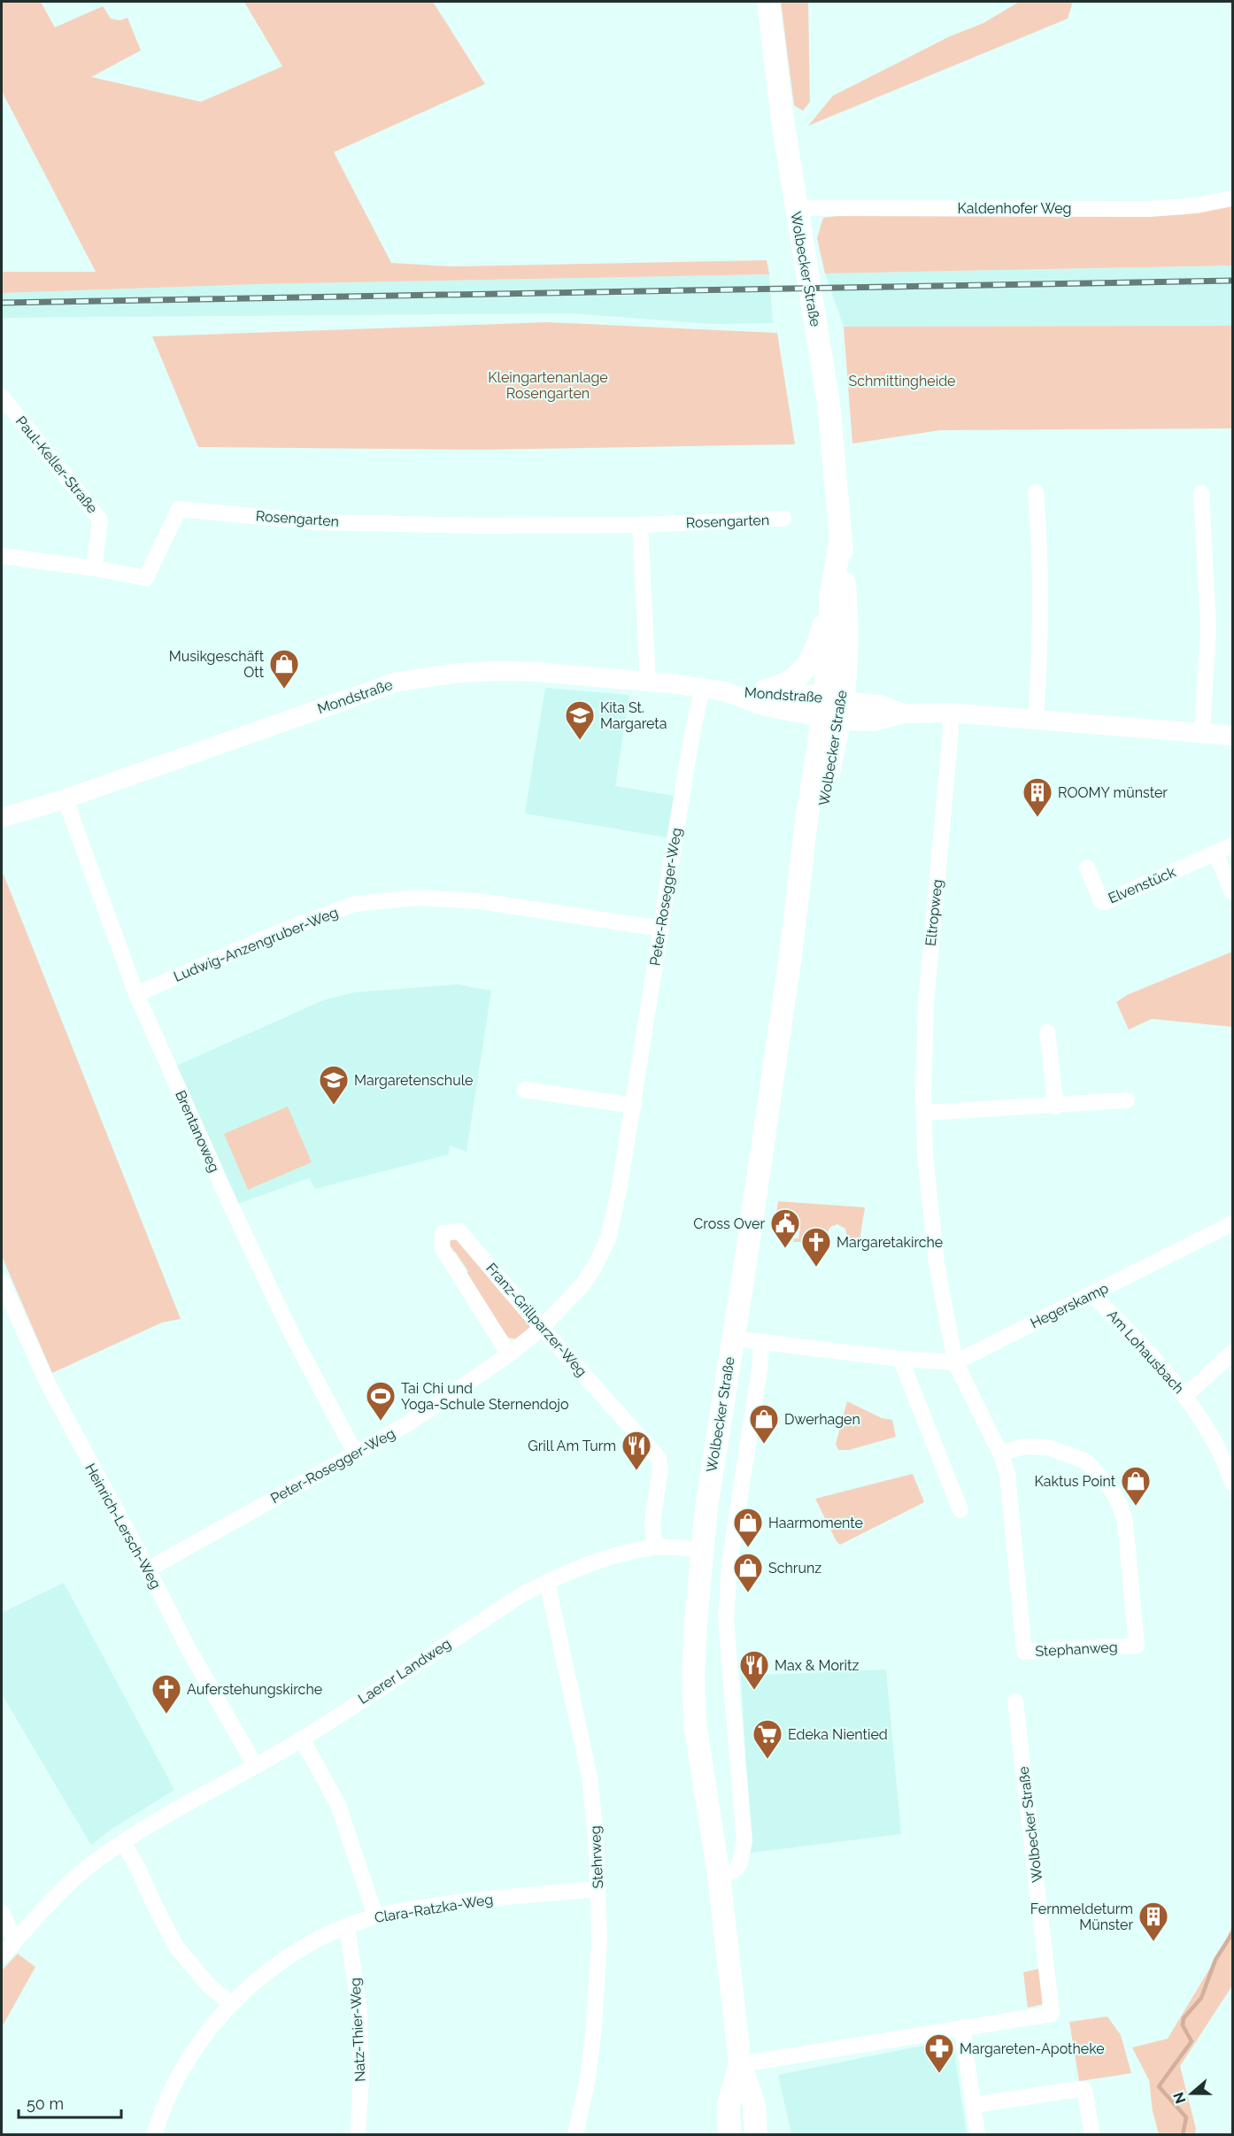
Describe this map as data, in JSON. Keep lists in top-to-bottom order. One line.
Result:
{"streets":{"main road":["Wolbecker Straße"],"street":["Kaldenhofer Weg","Paul-Keller-Straße","Rosengarten","Mondstraße","Elvenstück","Peter-Rosegger-Weg","Eltropweg","Ludwig-Anzengruber-Weg","Brentanoweg","Hegerskamp","Franz-Grillparzer-Weg","Am Lohausbach","Heinrich-Lersch-Weg","Stephanweg","Laerer Landweg","Stehrweg","Clara-Ratzka-Weg","Natz-Thier-Weg"]},"crossings":[["Kaldenhofer Weg","Wolbecker Straße"],["Wolbecker Straße","Mondstraße"],["Wolbecker Straße","Hegerskamp"],["Wolbecker Straße","Laerer Landweg"],["Paul-Keller-Straße","Rosengarten"],["Mondstraße","Peter-Rosegger-Weg"],["Mondstraße","Brentanoweg"],["Peter-Rosegger-Weg","Ludwig-Anzengruber-Weg"],["Peter-Rosegger-Weg","Brentanoweg"],["Peter-Rosegger-Weg","Franz-Grillparzer-Weg"],["Peter-Rosegger-Weg","Heinrich-Lersch-Weg"],["Eltropweg","Hegerskamp"],["Eltropweg","Stephanweg"],["Ludwig-Anzengruber-Weg","Brentanoweg"],["Hegerskamp","Am Lohausbach"],["Hegerskamp","Stephanweg"],["Franz-Grillparzer-Weg","Laerer Landweg"],["Heinrich-Lersch-Weg","Laerer Landweg"],["Laerer Landweg","Stehrweg"],["Stehrweg","Clara-Ratzka-Weg"],["Clara-Ratzka-Weg","Natz-Thier-Weg"]],"parks":["Kleingartenanlage Rosengarten","Schmittingheide"],"places":{"shop":["Musikgeschäft Ott","Dwerhagen","Kaktus Point","Haarmomente","Schrunz"],"school or university":["Kita St. Margareta","Margaretenschule"],"building":["ROOMY münster","Fernmeldeturm Münster"],"public building":["Cross Over"],"church":["Margaretakirche","Auferstehungskirche"],"sports":["Tai Chi und Yoga-Schule Sternendojo"],"restaurant":["Grill Am Turm","Max & Moritz"],"supermarket":["Edeka Nientied"],"pharmacy":["Margareten-Apotheke"]},"scale_bar":"50 m","north":"left"}
